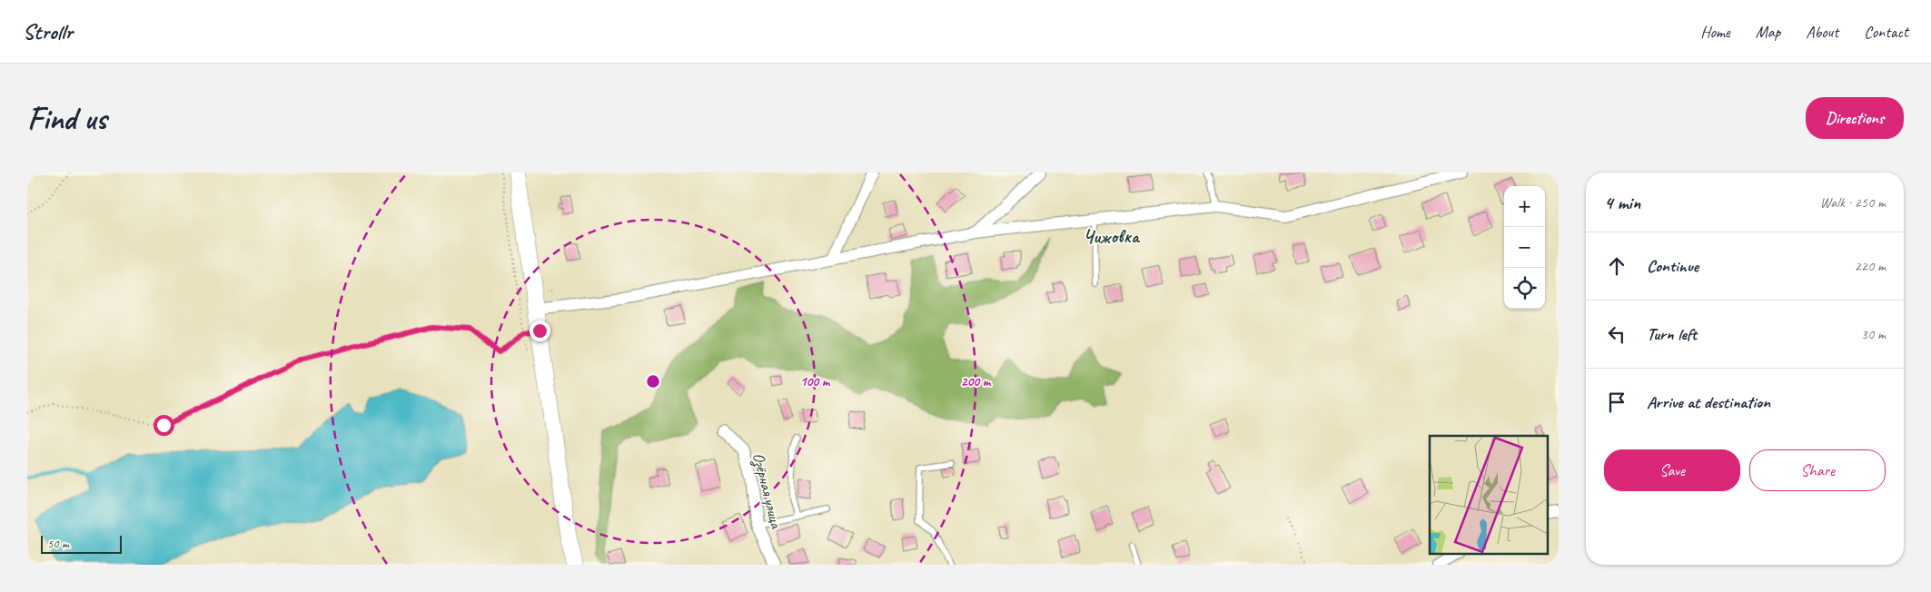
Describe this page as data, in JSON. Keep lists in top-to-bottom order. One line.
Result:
{"streets":{"street":["Озёрная улица"]},"districts":["Чижовка"],"scale_bar":"50 m","page":{"header":"Strollr","nav":["Home","Map","About","Contact"],"buttons":["Directions",["Save","Share"]],"title":"Find us","heading":["4 min","Walk · 250 m"],"map_buttons":["+","−"],"list":[["Continue","220 m"],["Turn left","30 m"],"Arrive at destination"],"scale":"50 m"},"rings":["100 m","200 m"]}
